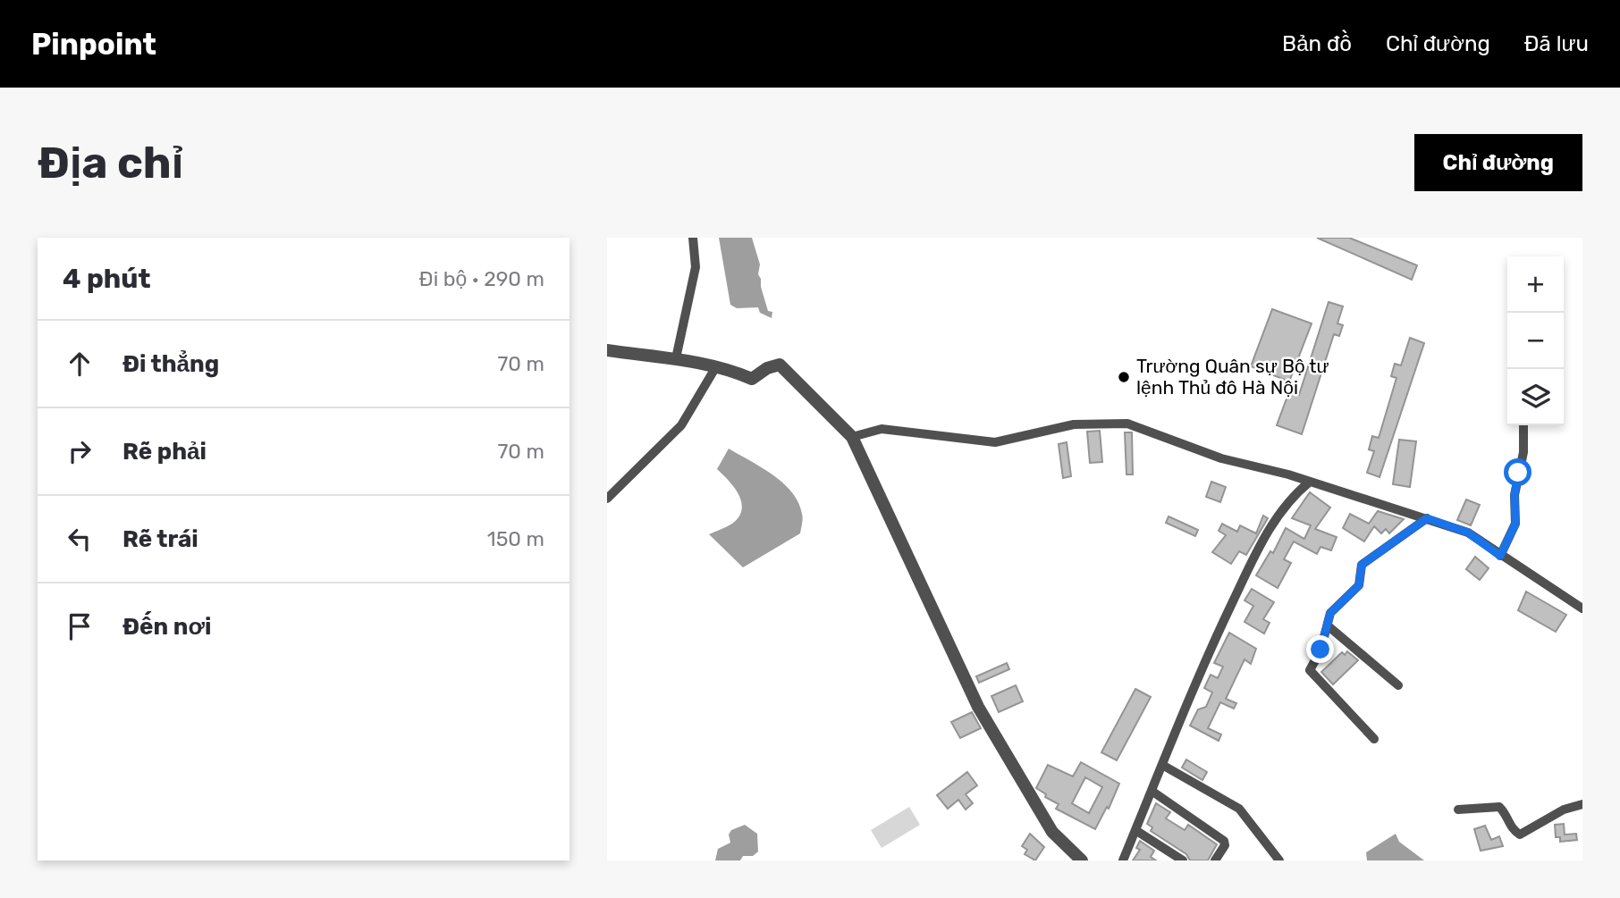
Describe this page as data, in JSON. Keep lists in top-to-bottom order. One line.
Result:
{"places":["Trường Quân sự Bộ tư lệnh Thủ đô Hà Nội"],"page":{"header":"Pinpoint","nav":["Bản đồ","Chỉ đường","Đã lưu"],"buttons":"Chỉ đường","title":"Địa chỉ","heading":["4 phút","Đi bộ · 290 m"],"map_buttons":["+","−"],"list":[["Đi thẳng","70 m"],["Rẽ phải","70 m"],["Rẽ trái","150 m"],"Đến nơi"]}}
